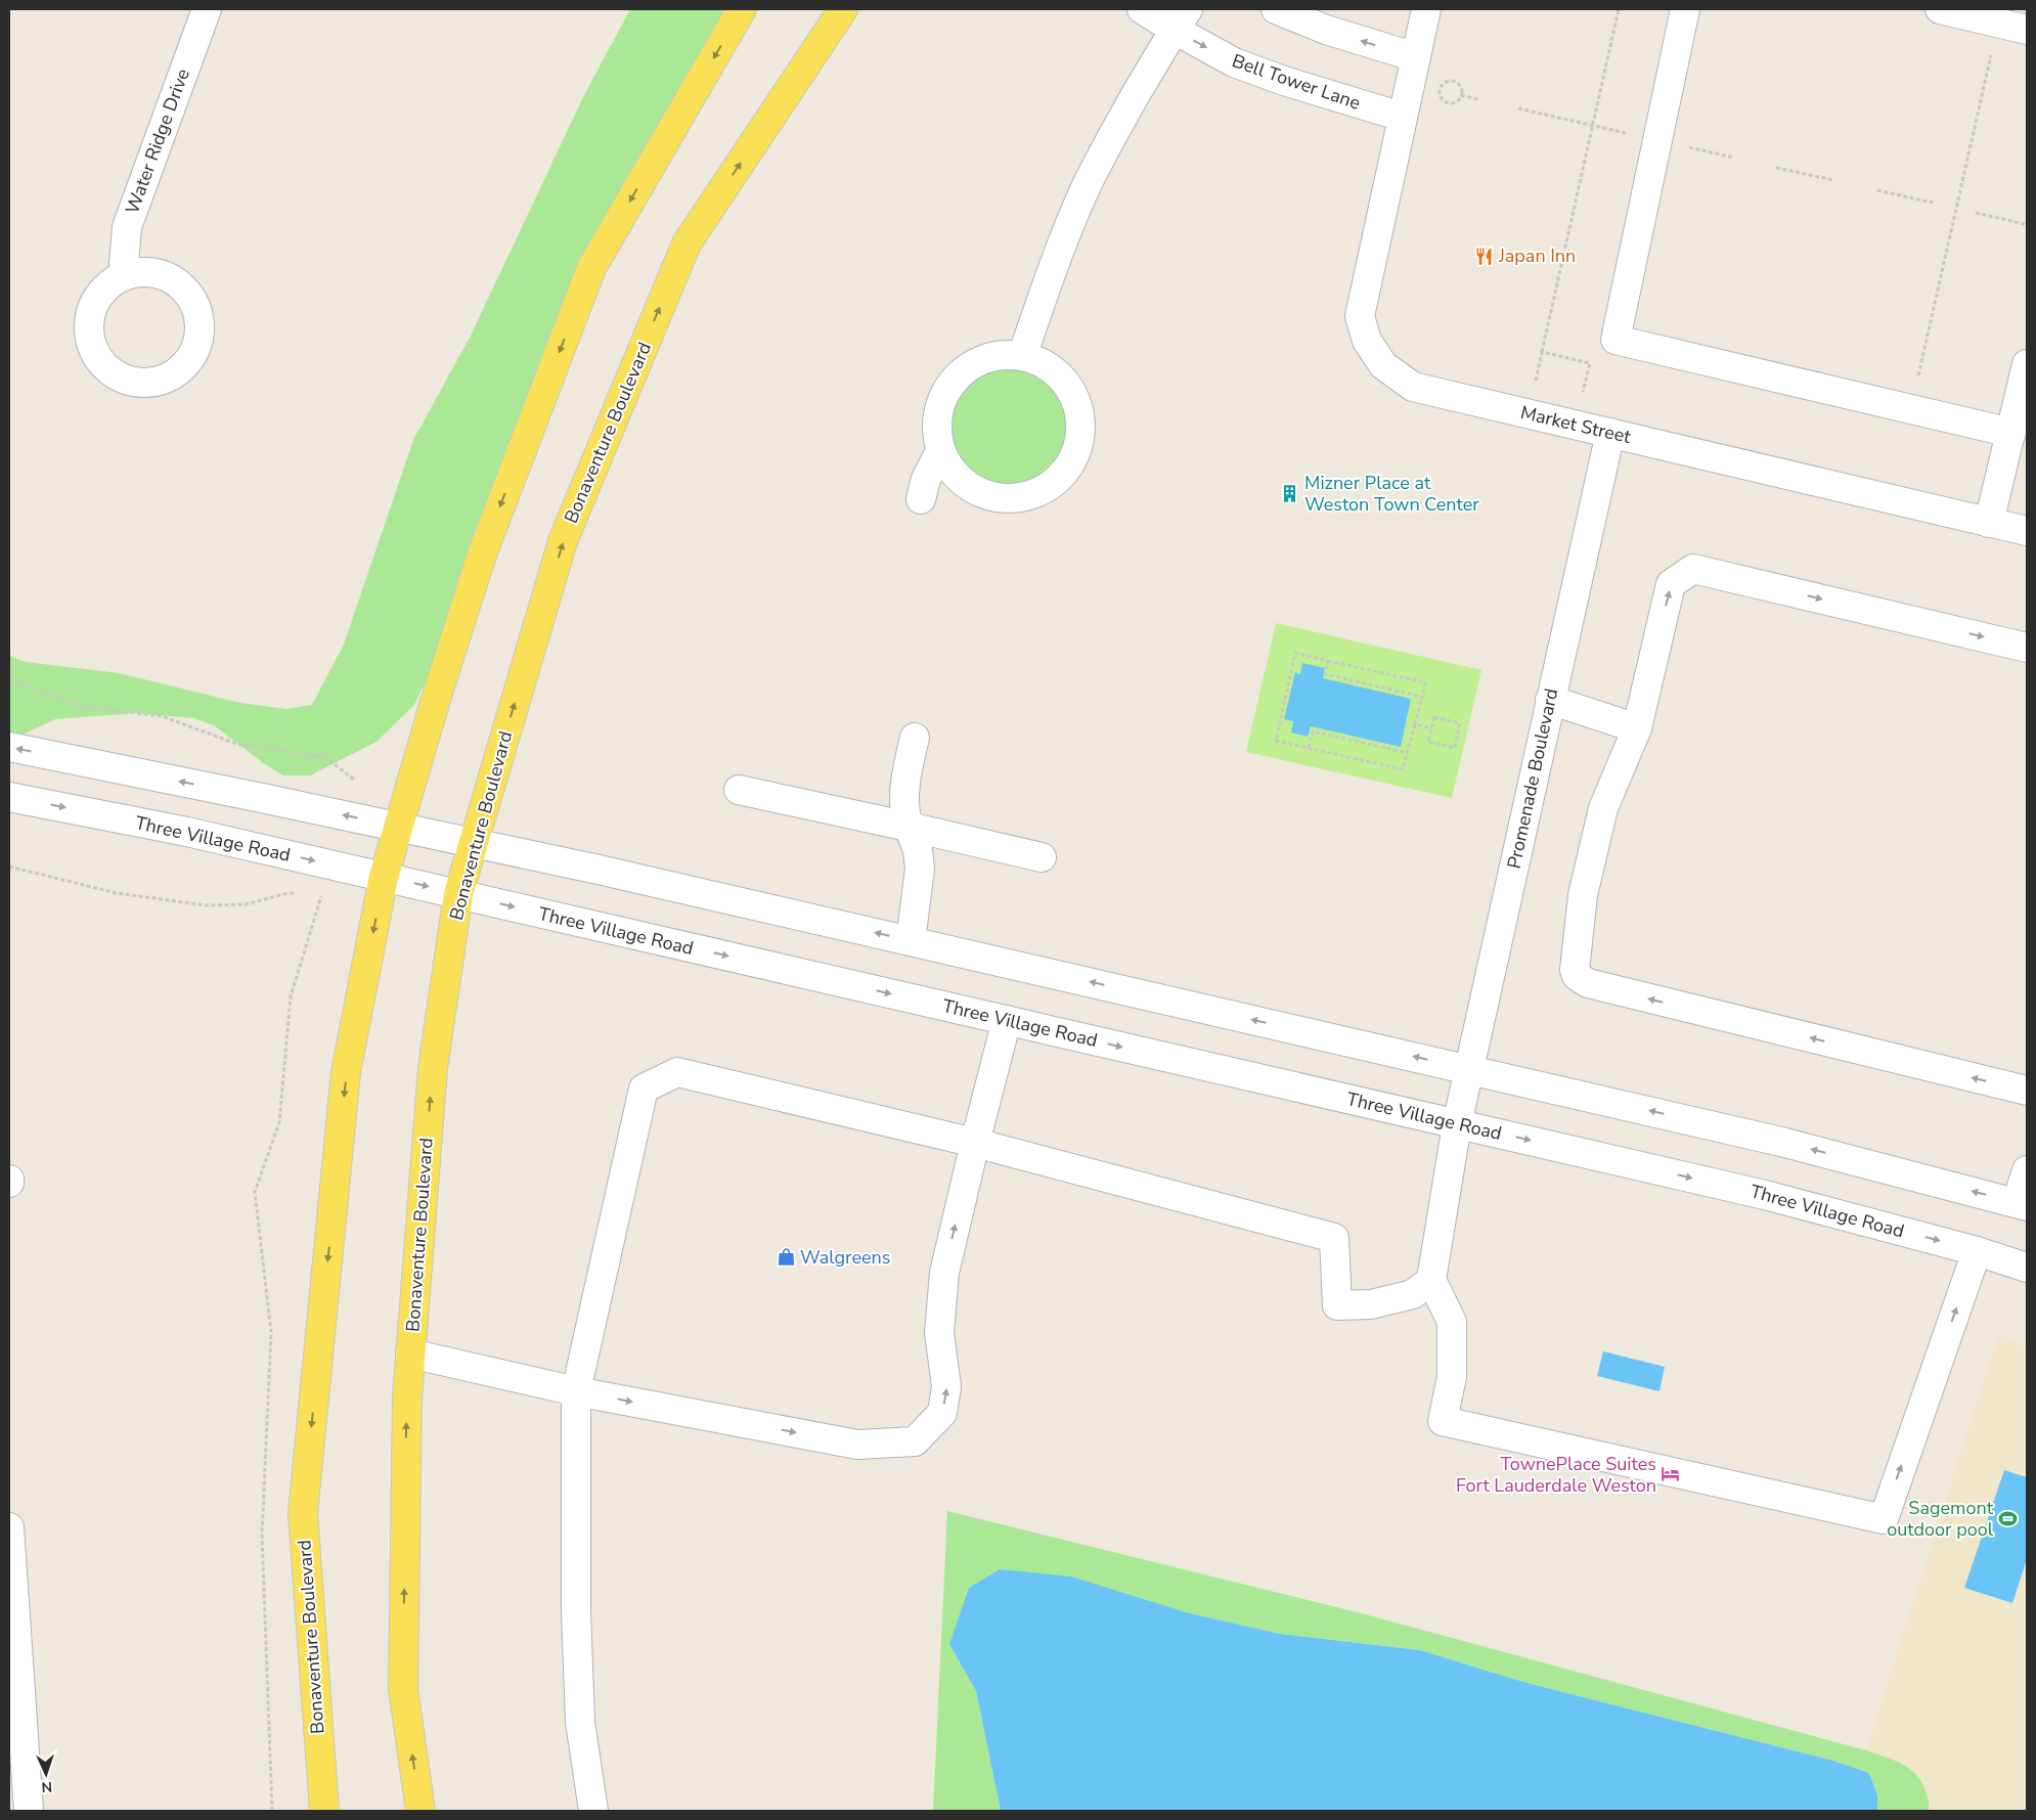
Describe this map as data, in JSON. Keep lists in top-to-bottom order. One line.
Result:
{"streets":{"main road":["Bonaventure Boulevard"],"street":["Bell Tower Lane","Water Ridge Drive","Market Street","Promenade Boulevard","Three Village Road"]},"crossings":[["Bell Tower Lane","Market Street"],["Market Street","Promenade Boulevard"],["Bonaventure Boulevard","Three Village Road"],["Promenade Boulevard","Three Village Road"]],"places":{"restaurant":["Japan Inn"],"building":["Mizner Place at Weston Town Center"],"shop":["Walgreens"],"hotel":["TownePlace Suites Fort Lauderdale Weston"],"sports":["Sagemont outdoor pool"]},"north":"bottom"}
